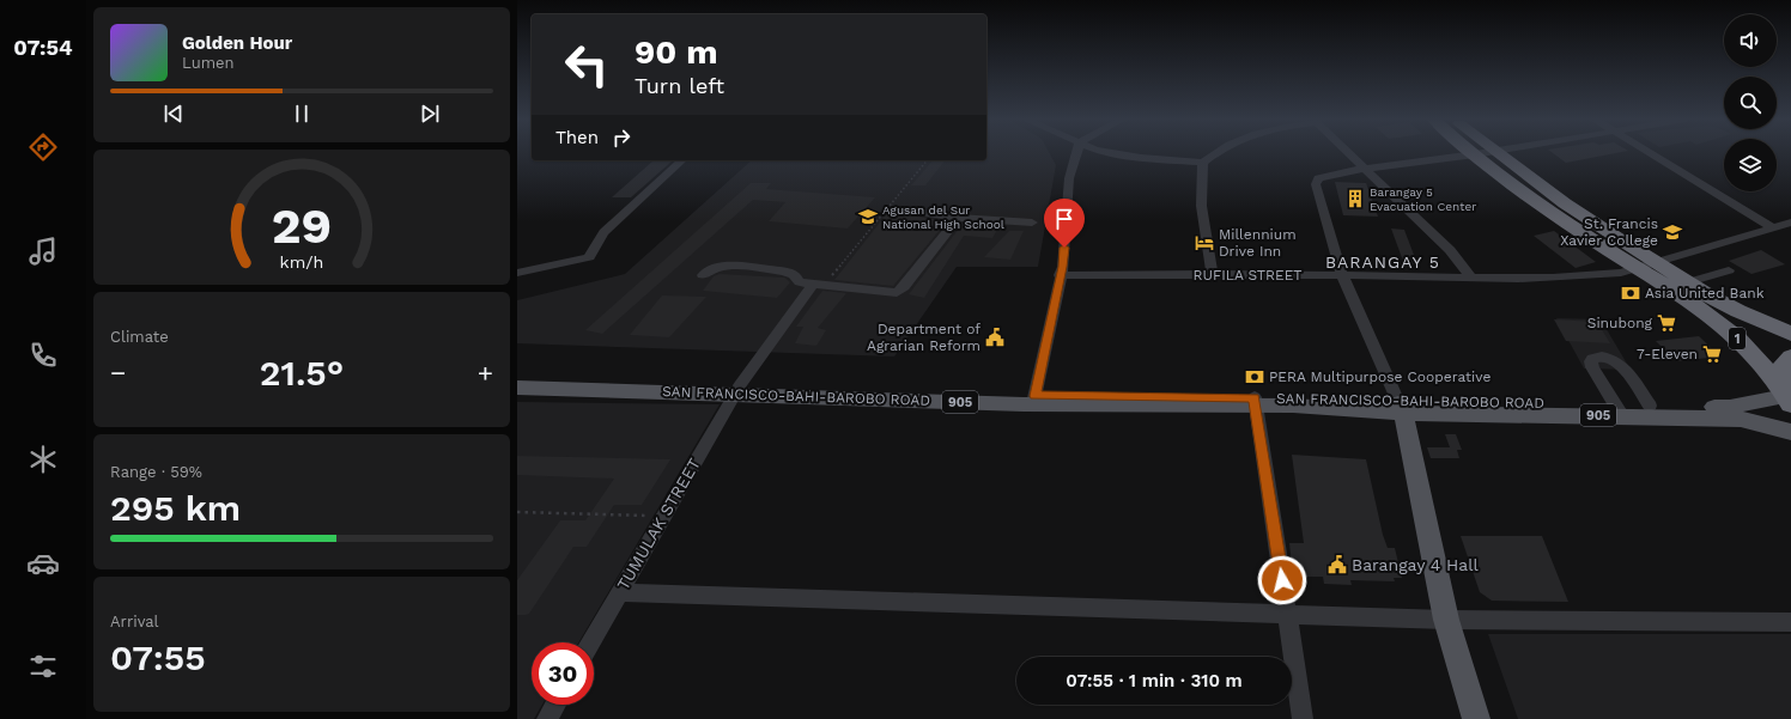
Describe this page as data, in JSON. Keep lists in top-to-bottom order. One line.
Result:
{"streets":{"highway":["1"],"main road":["SAN FRANCISCO-BAHI-BAROBO ROAD","905"],"street":["RUFILA STREET","TUMULAK STREET"]},"crossings":[["RUFILA STREET","1"],["1","SAN FRANCISCO-BAHI-BAROBO ROAD"],["SAN FRANCISCO-BAHI-BAROBO ROAD","TUMULAK STREET"]],"districts":["BARANGAY 5"],"places":{"building":["Barangay 5 Evacuation Center"],"school or university":["Agusan del Sur National High School","St. Francis Xavier College"],"hotel":["Millennium Drive Inn"],"bank":["Asia United Bank","PERA Multipurpose Cooperative"],"supermarket":["Sinubong","7-Eleven"],"public building":["Department of Agrarian Reform","Barangay 4 Hall"]},"page":{"tabs":"07:54","turn":["90 m","Turn left"],"song":["Golden Hour","Lumen"],"then":"Then","tile":["Climate",["Range · 59%","295 km"],["Arrival","07:55"]],"heat":["−","21.5°","+"],"limit":"30","trip":"07:55 · 1 min · 310 m","gauge":["29","km/h"]}}
